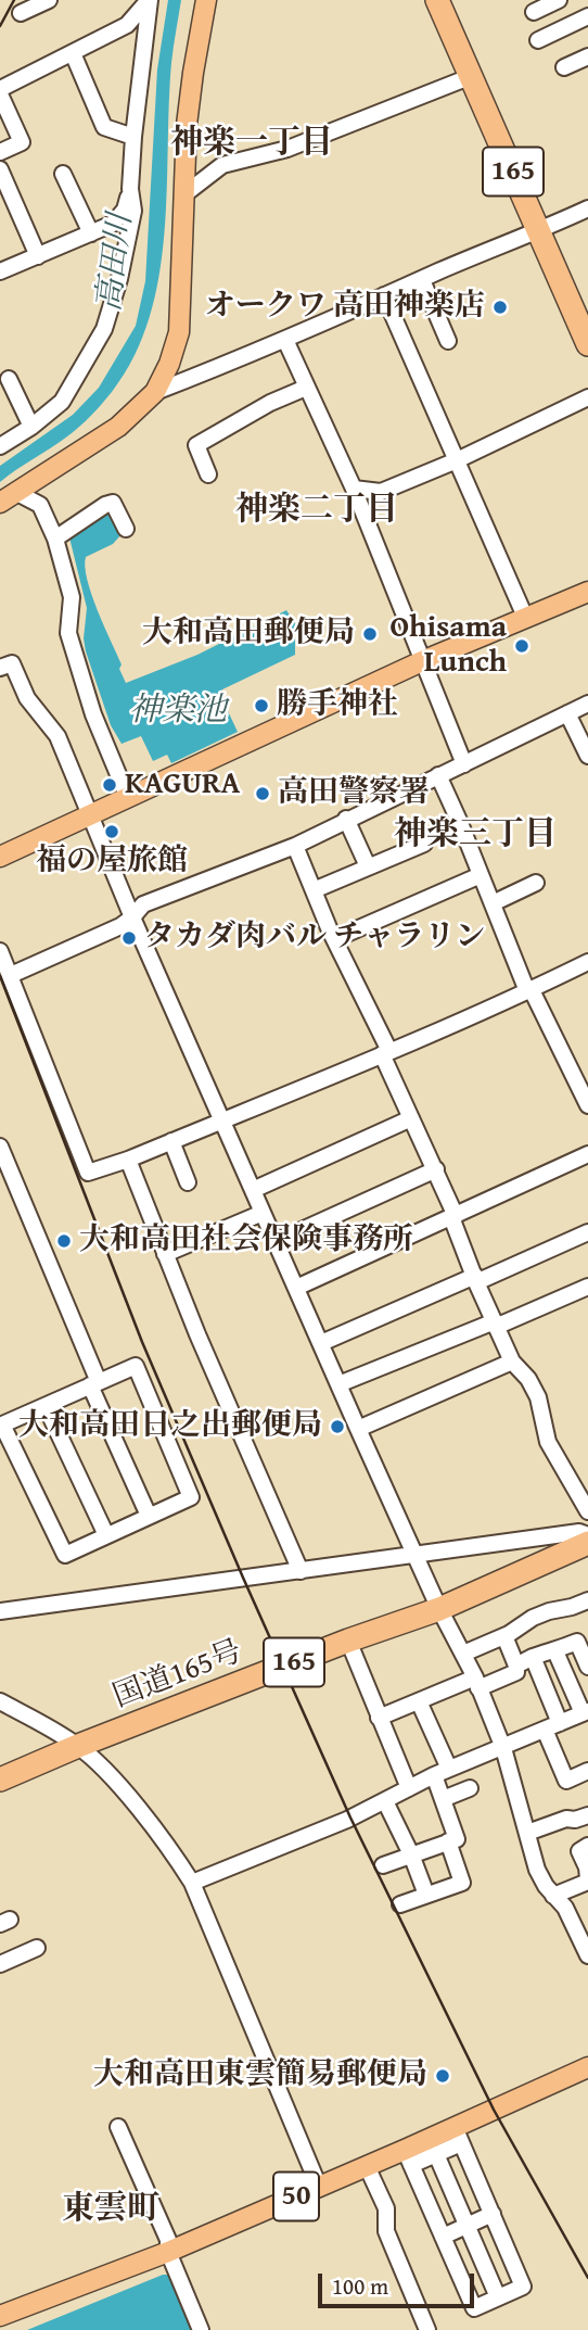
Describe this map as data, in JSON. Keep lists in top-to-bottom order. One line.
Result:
{"streets":{"highway":["165","国道165号"],"main road":["50"]},"districts":["神楽一丁目","神楽二丁目","神楽三丁目","東雲町"],"water":["高田川","神楽池"],"places":["オークワ 高田神楽店","大和高田郵便局","Ohisama Lunch","勝手神社","KAGURA","高田警察署","福の屋旅館","タカダ肉バル チャラリン","大和高田社会保険事務所","大和高田日之出郵便局","大和高田東雲簡易郵便局"],"scale_bar":"100 m"}
